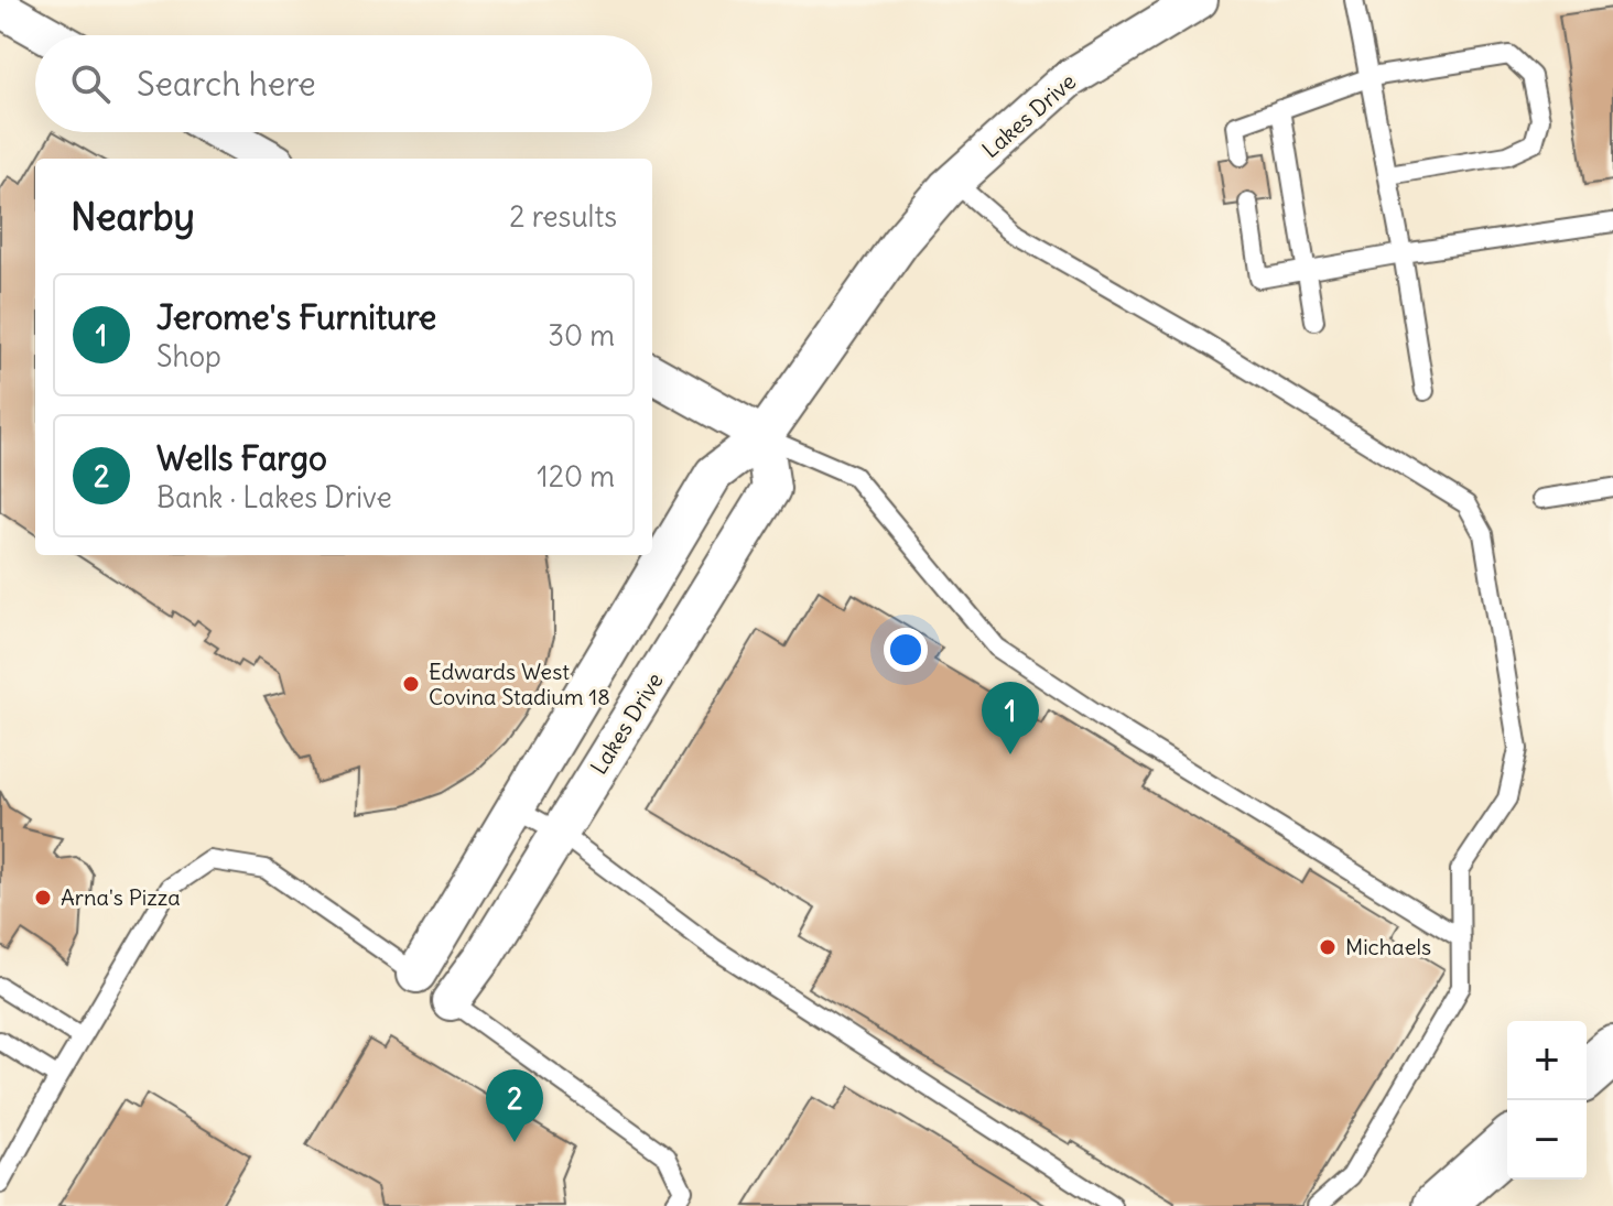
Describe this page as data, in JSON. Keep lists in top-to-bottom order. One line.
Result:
{"streets":{"street":["Lakes Drive"]},"places":["Edwards West Covina Stadium 18","Arna's Pizza","Michaels"],"page":{"search":"Search here","heading":["Nearby","2 results"],"list":[{"mark":"1","name":"Jerome's Furniture","note":"Shop","value":"30 m"},{"mark":"2","name":"Wells Fargo","note":"Bank · Lakes Drive","value":"120 m"}],"pins":["1","2"],"map_buttons":["+","−"]}}
